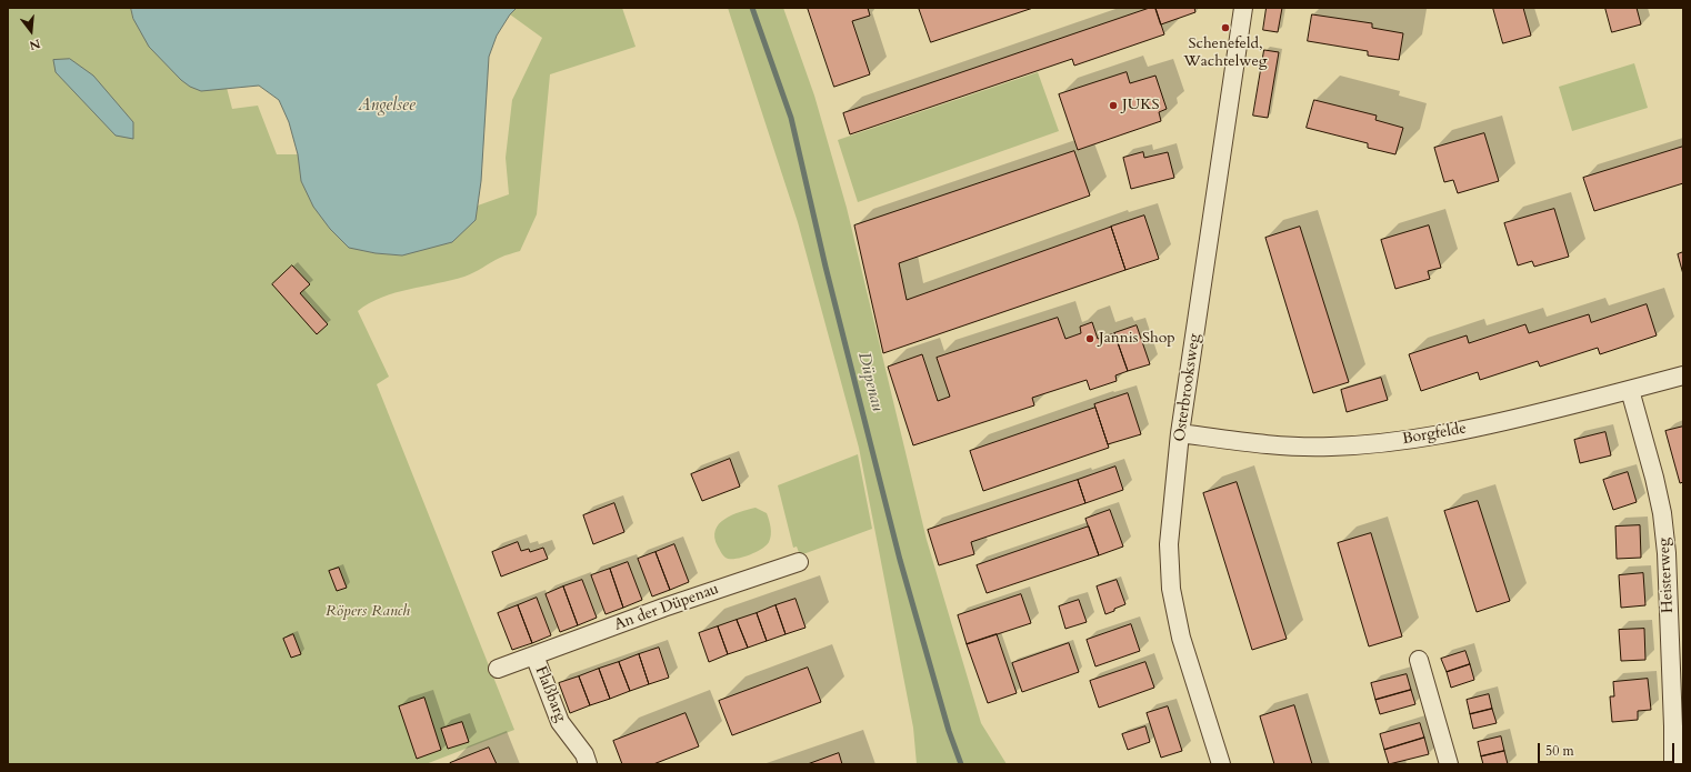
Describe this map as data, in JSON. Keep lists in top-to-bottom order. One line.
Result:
{"streets":{"street":["Osterbrooksweg","Borgfelde","Heisterweg","An der Düpenau","Flaßbarg"]},"crossings":[["Osterbrooksweg","Borgfelde"],["Borgfelde","Heisterweg"],["An der Düpenau","Flaßbarg"]],"water":["Angelsee","Düpenau"],"parks":["Röpers Ranch"],"places":["Schenefeld, Wachtelweg","JUKS","Jannis Shop"],"scale_bar":"50 m","north":"bottom"}
